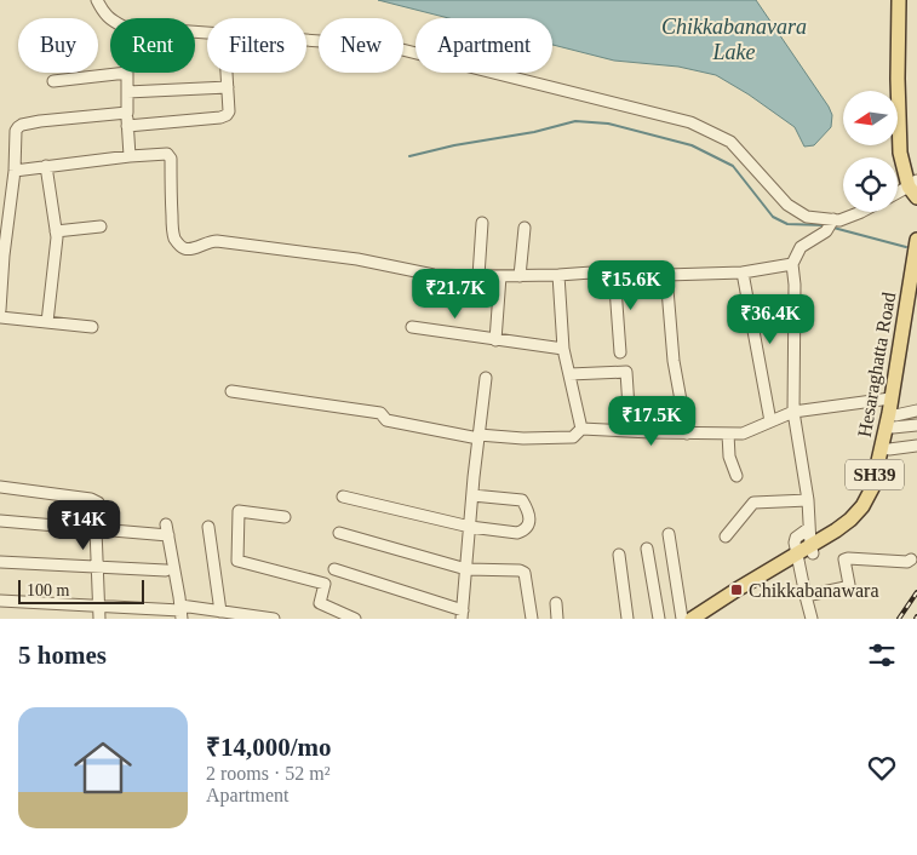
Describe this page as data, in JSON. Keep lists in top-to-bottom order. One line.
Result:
{"streets":{"main road":["Hesaraghatta Road","SH39"]},"water":["Chikkabanavara Lake"],"places":{"transit":["Chikkabanawara"]},"scale_bar":"100 m","north":"left","page":{"chip":["Buy","Rent","Filters","New","Apartment"],"price":["₹15.6K","₹21.7K","₹36.4K","₹17.5K","₹14K"],"scale":"100 m","heading":"5 homes","list":[{"name":"₹14,000/mo","note":"2 rooms · 52 m² · Apartment"}]}}
